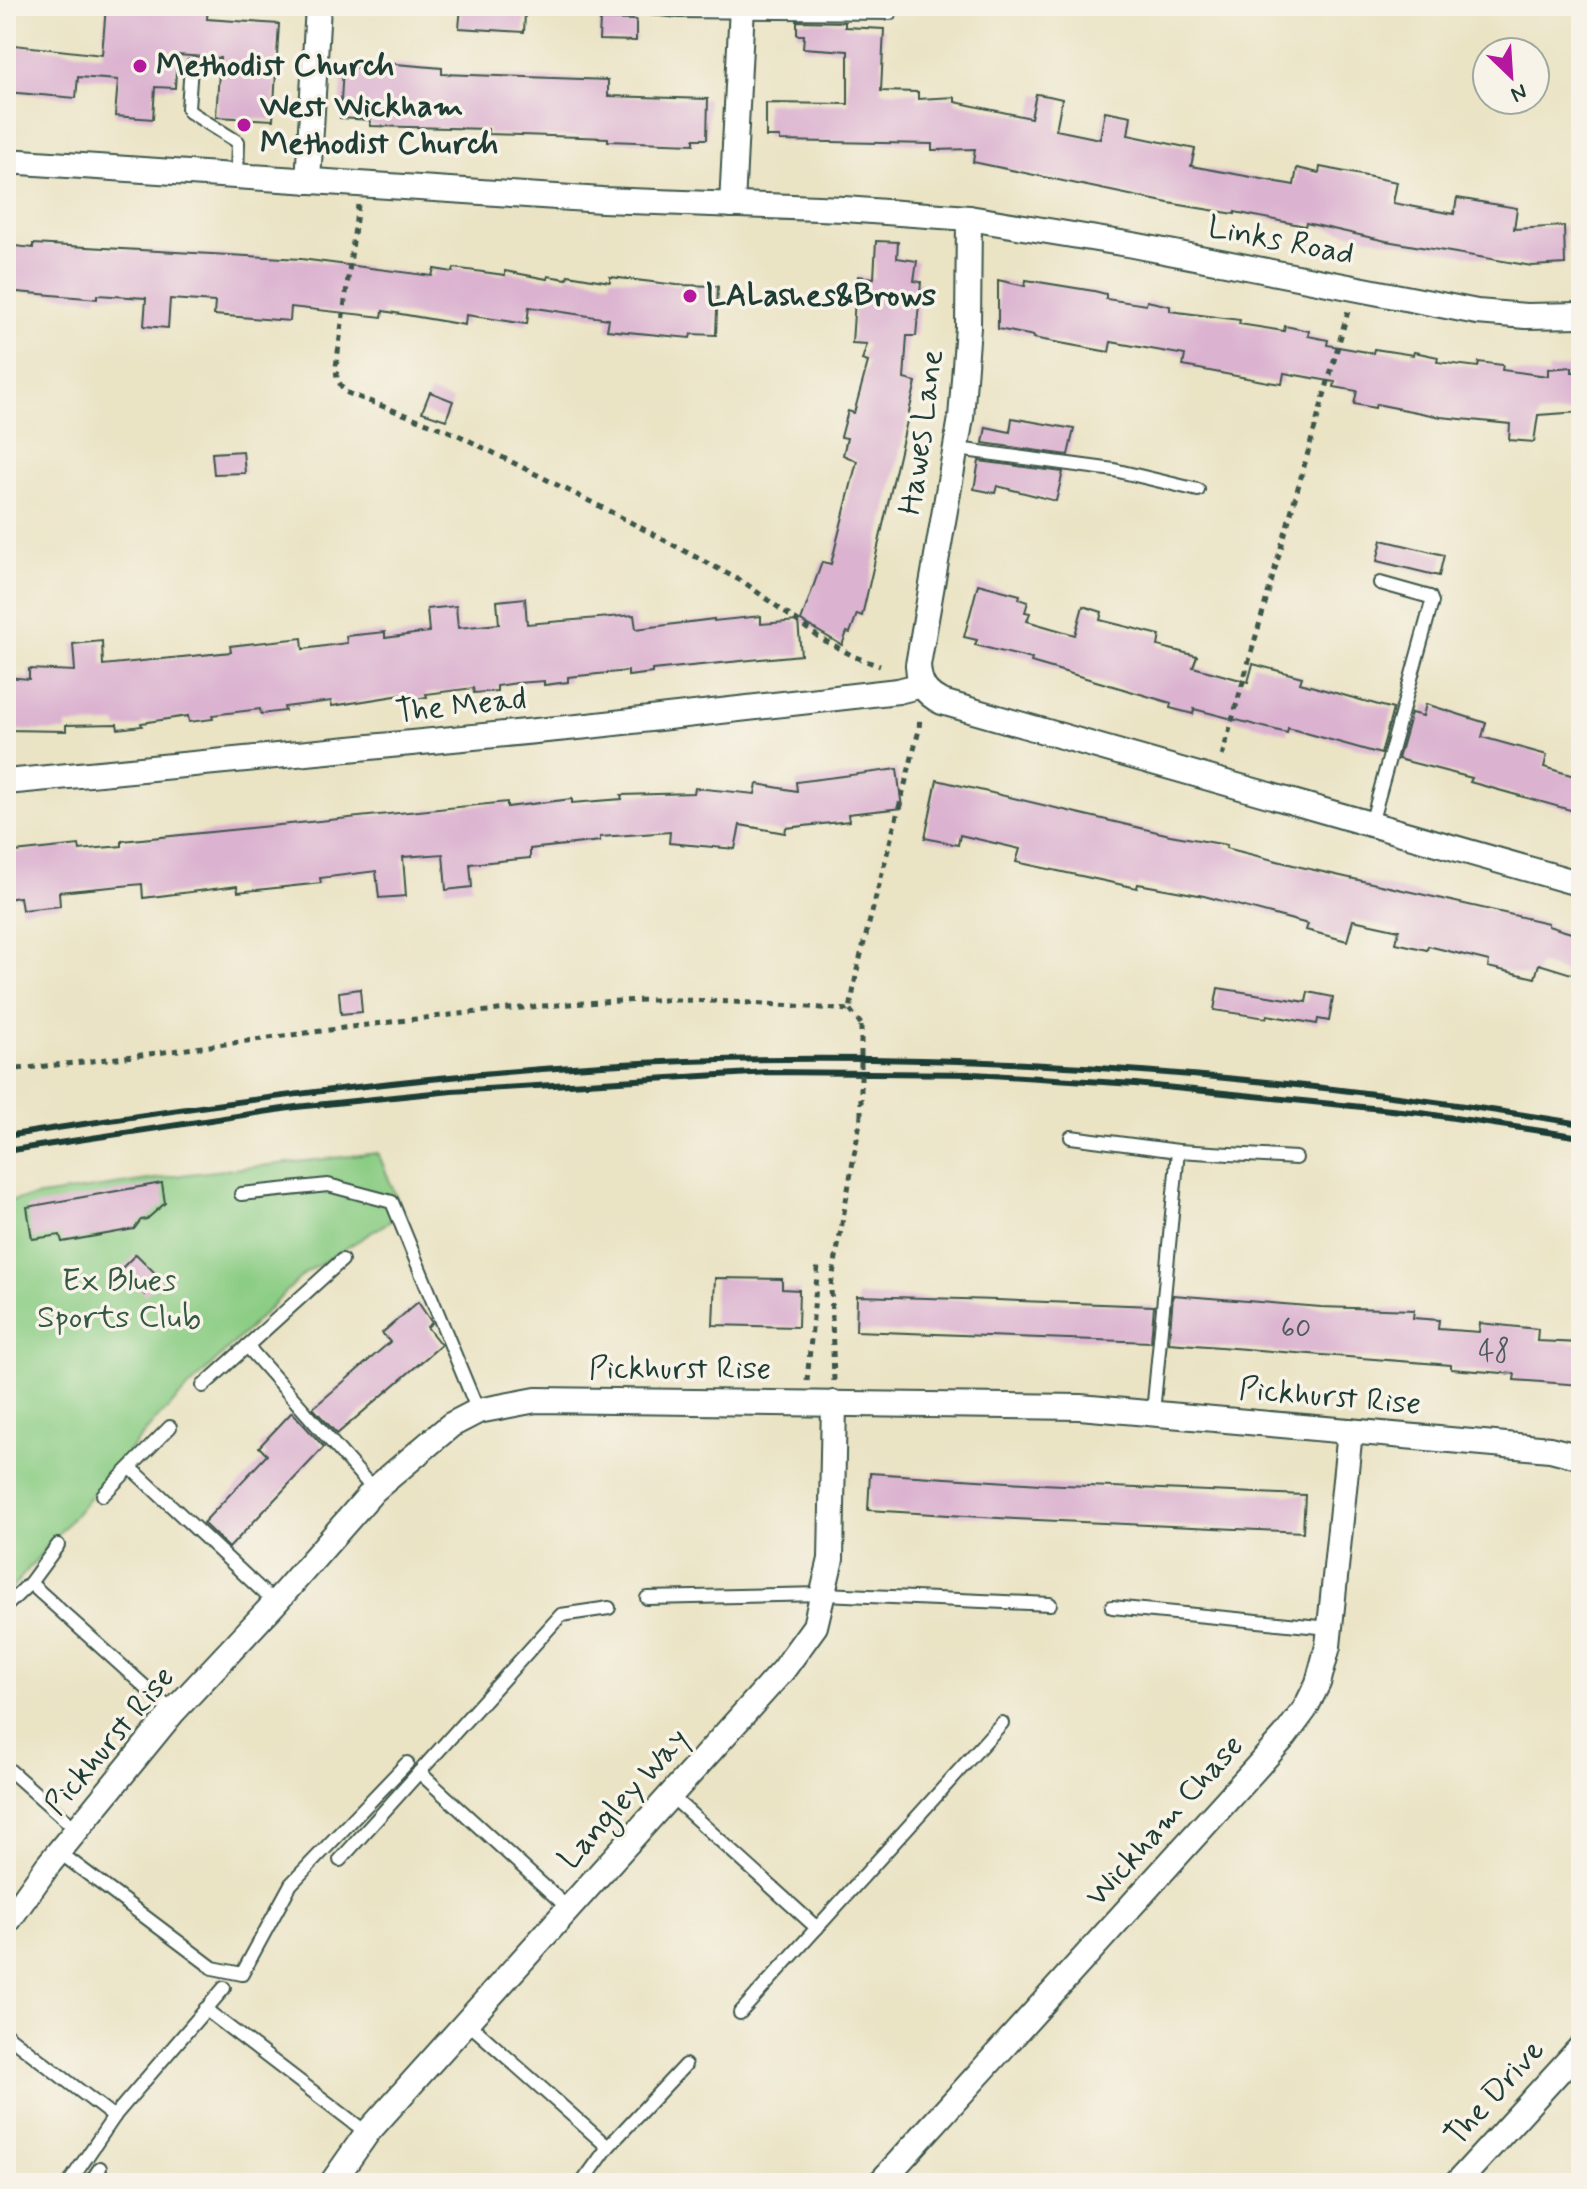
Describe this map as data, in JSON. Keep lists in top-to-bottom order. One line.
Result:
{"streets":{"street":["Links Road","Hawes Lane","The Mead","Pickhurst Rise","Langley Way","Wickham Chase","The Drive"]},"crossings":[["Links Road","Hawes Lane"],["Hawes Lane","The Mead"],["Pickhurst Rise","Langley Way"],["Pickhurst Rise","Wickham Chase"]],"parks":["Ex Blues Sports Club"],"places":["Methodist Church","West Wickham Methodist Church","LALashes&Brows"],"house_numbers":["60","48"],"north":"bottom right"}
